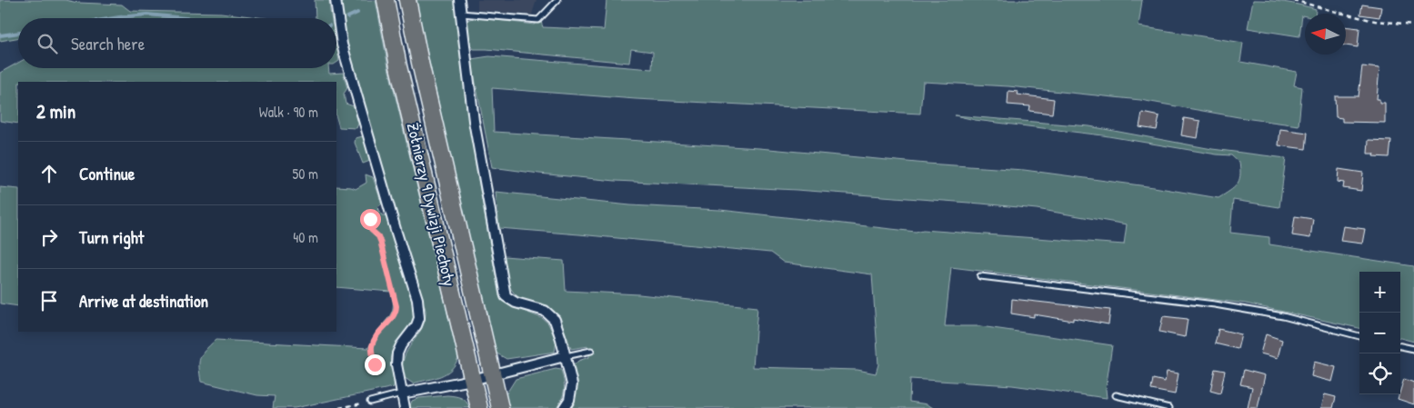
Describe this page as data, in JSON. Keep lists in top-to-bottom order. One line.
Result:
{"streets":{"highway":["Żołnierzy 9 Dywizji Piechoty"]},"north":"left","page":{"search":"Search here","heading":["2 min","Walk · 90 m"],"list":[["Continue","50 m"],["Turn right","40 m"],"Arrive at destination"],"map_buttons":["+","−"]}}
